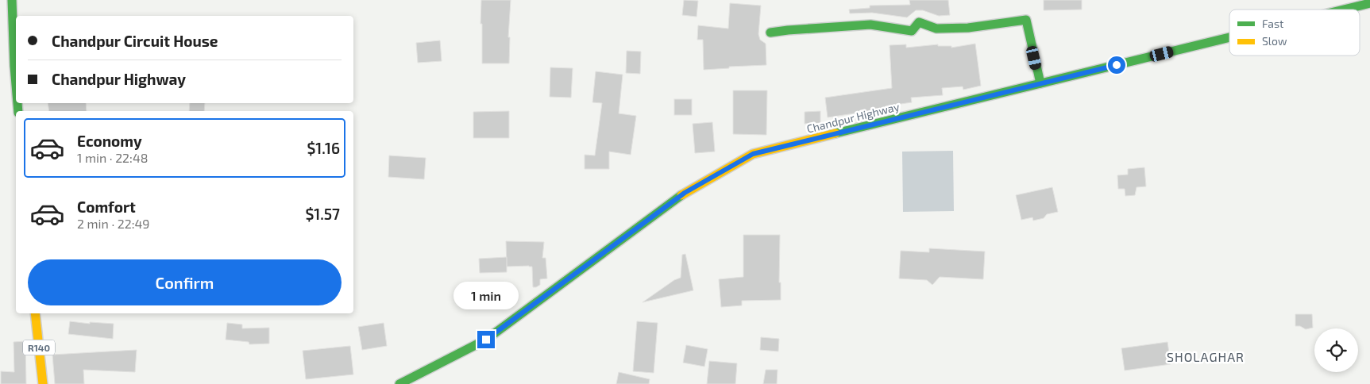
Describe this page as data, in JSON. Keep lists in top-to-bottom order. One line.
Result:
{"streets":{"main road":["Chandpur Highway","R140"]},"districts":["SHOLAGHAR"],"legend":["Fast","Slow"],"page":{"banner":["Chandpur Circuit House","Chandpur Highway"],"list":[{"name":"Economy","note":"1 min · 22:48","value":"$1.16"},{"name":"Comfort","note":"2 min · 22:49","value":"$1.57"}],"buttons":"Confirm","bubble":"1 min"}}
